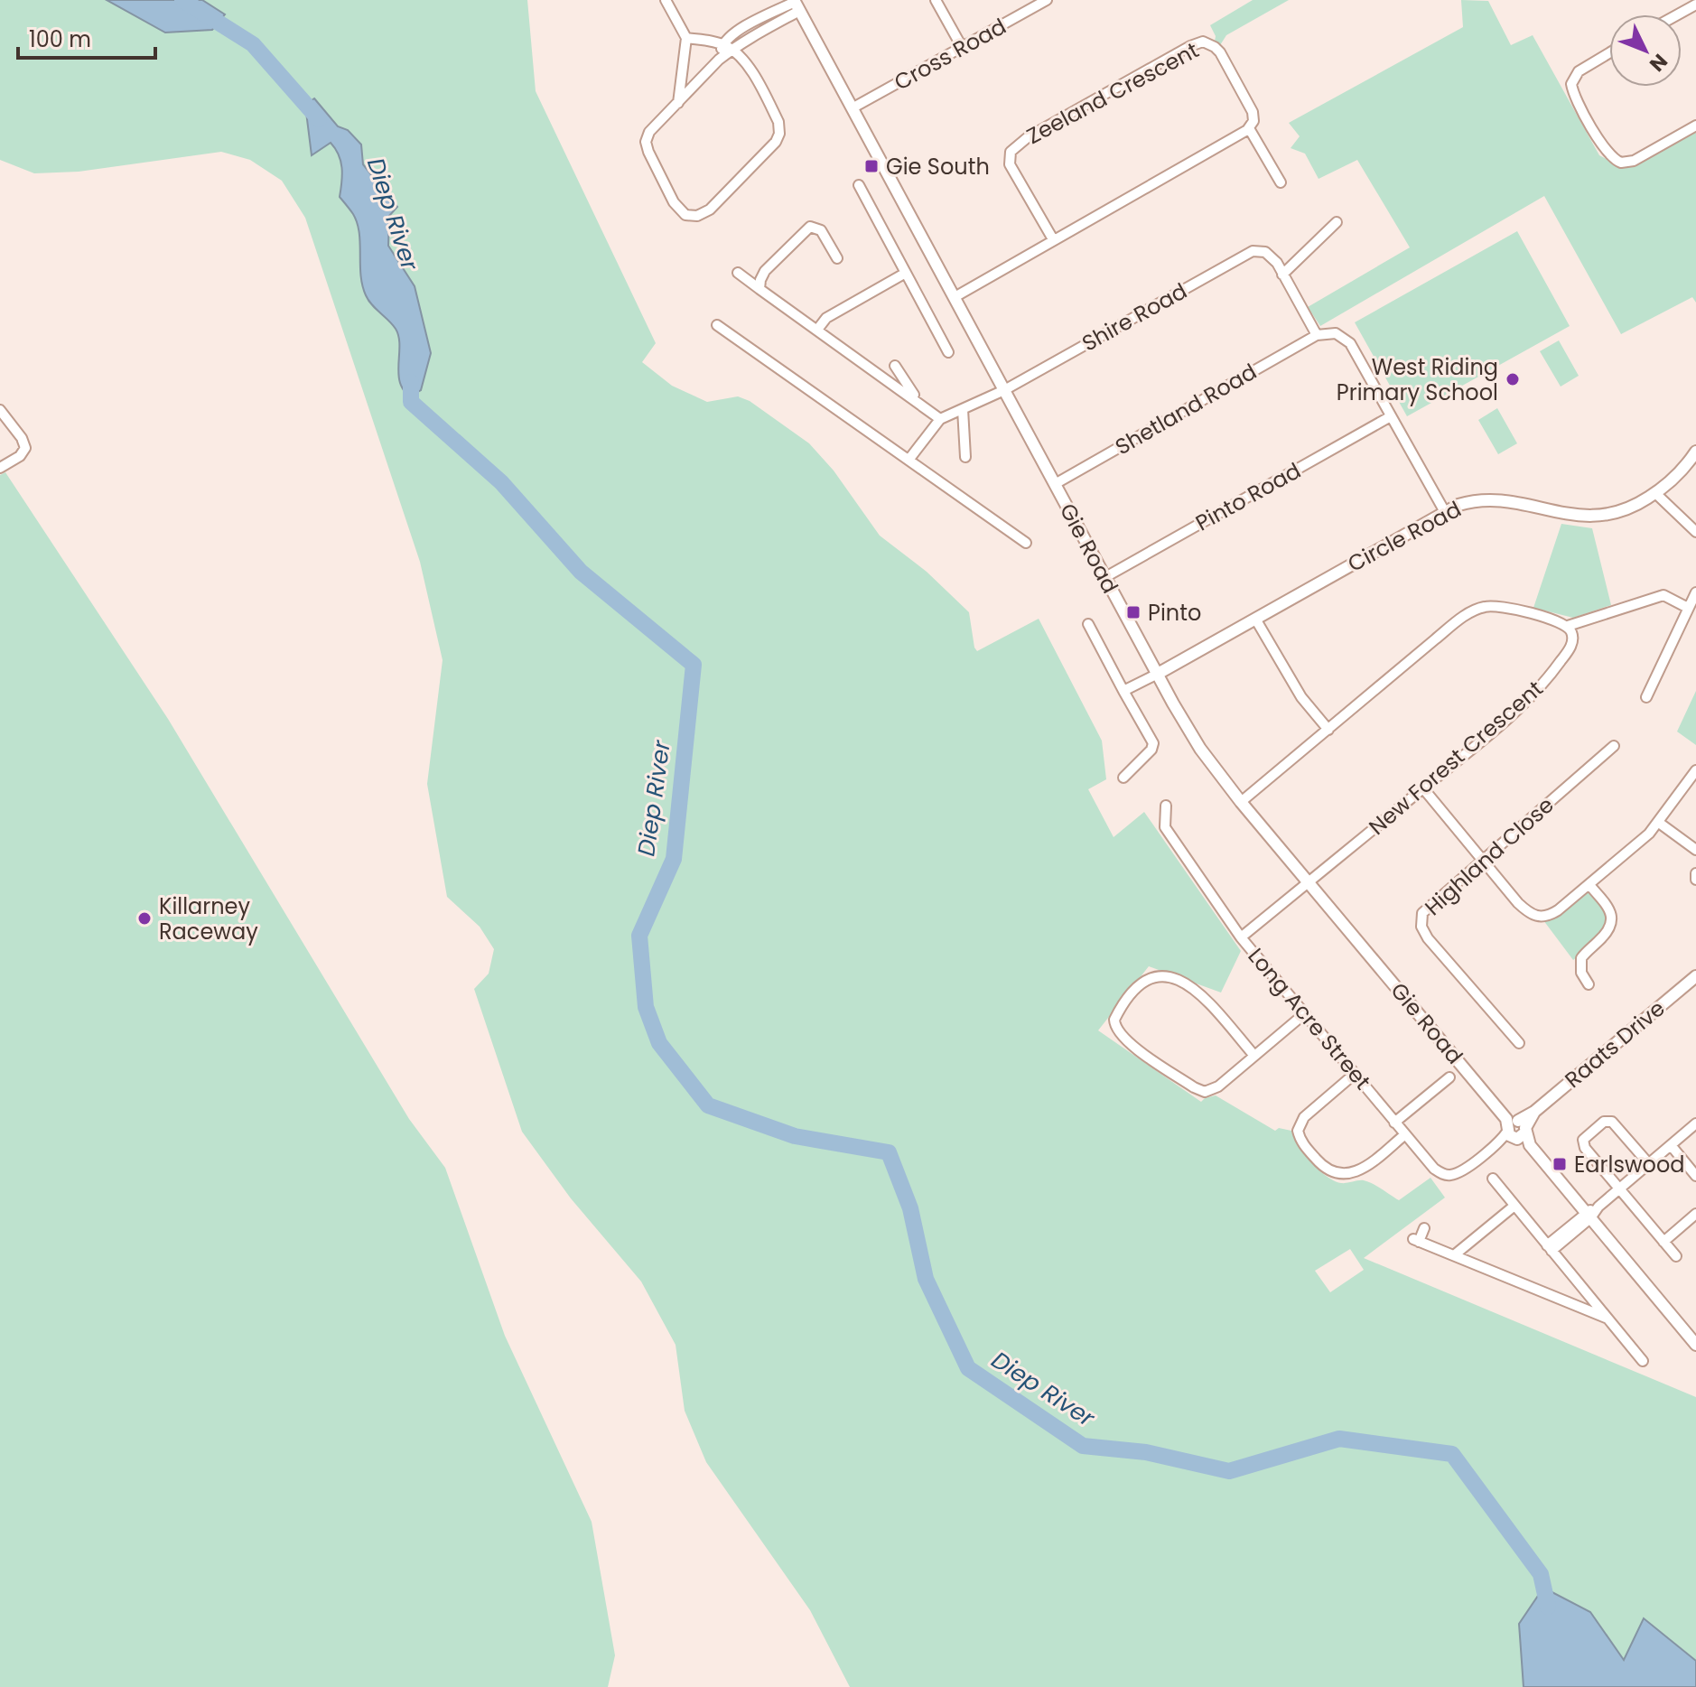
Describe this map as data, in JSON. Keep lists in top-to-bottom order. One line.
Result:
{"streets":{"street":["Cross Road","Zeeland Crescent","Shire Road","Shetland Road","Pinto Road","Circle Road","Gie Road","New Forest Crescent","Highland Close","Long Acre Street","Raats Drive"]},"crossings":[["Cross Road","Gie Road"],["Shire Road","Gie Road"],["Shetland Road","Gie Road"],["Pinto Road","Gie Road"],["Circle Road","Gie Road"],["Gie Road","New Forest Crescent"],["Gie Road","Long Acre Street"],["Gie Road","Raats Drive"],["New Forest Crescent","Long Acre Street"],["Long Acre Street","Raats Drive"]],"water":["Diep River"],"places":{"transit":["Gie South","Pinto","Earlswood"],"other":["West Riding Primary School","Killarney Raceway"]},"scale_bar":"100 m","north":"bottom right"}
